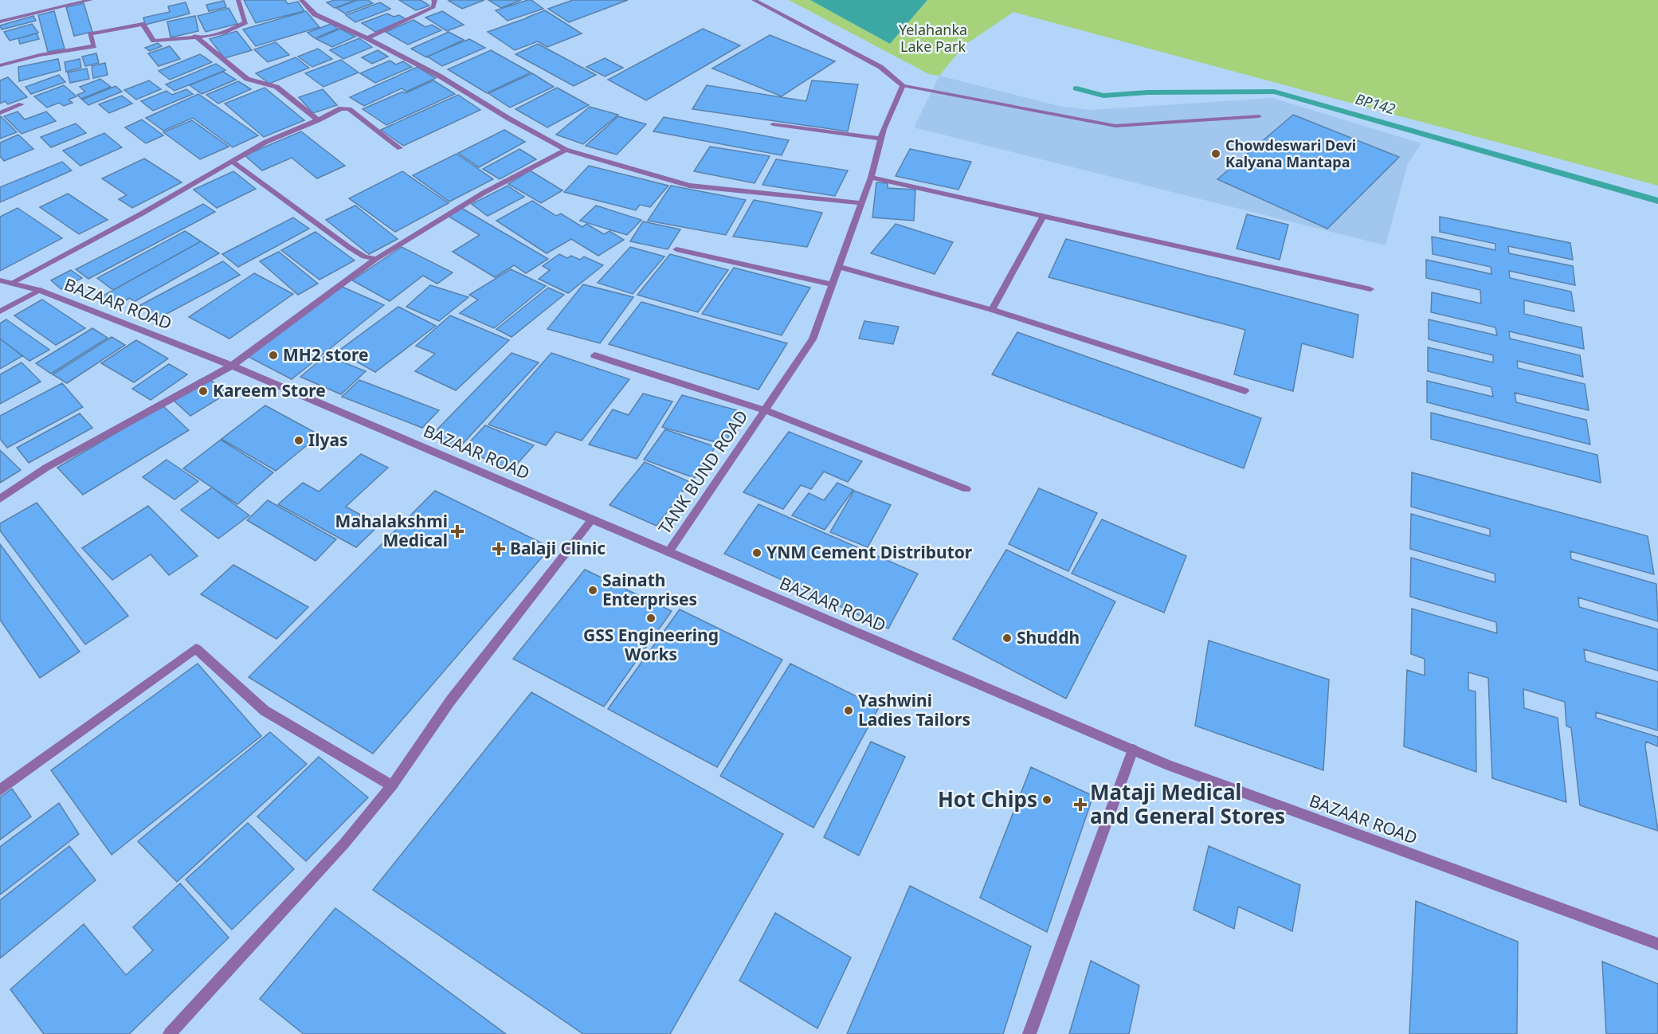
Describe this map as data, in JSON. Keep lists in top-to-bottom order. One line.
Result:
{"streets":{"street":["BAZAAR ROAD","TANK BUND ROAD"]},"crossings":[["BAZAAR ROAD","TANK BUND ROAD"]],"water":["BP142"],"parks":["Yelahanka Lake Park"],"places":{"other":["Chowdeswari Devi Kalyana Mantapa","MH2 store","Kareem Store","Ilyas","YNM Cement Distributor","Sainath Enterprises","GSS Engineering Works","Shuddh","Yashwini Ladies Tailors","Hot Chips"],"health":["Mahalakshmi Medical","Balaji Clinic","Mataji Medical and General Stores"]}}
